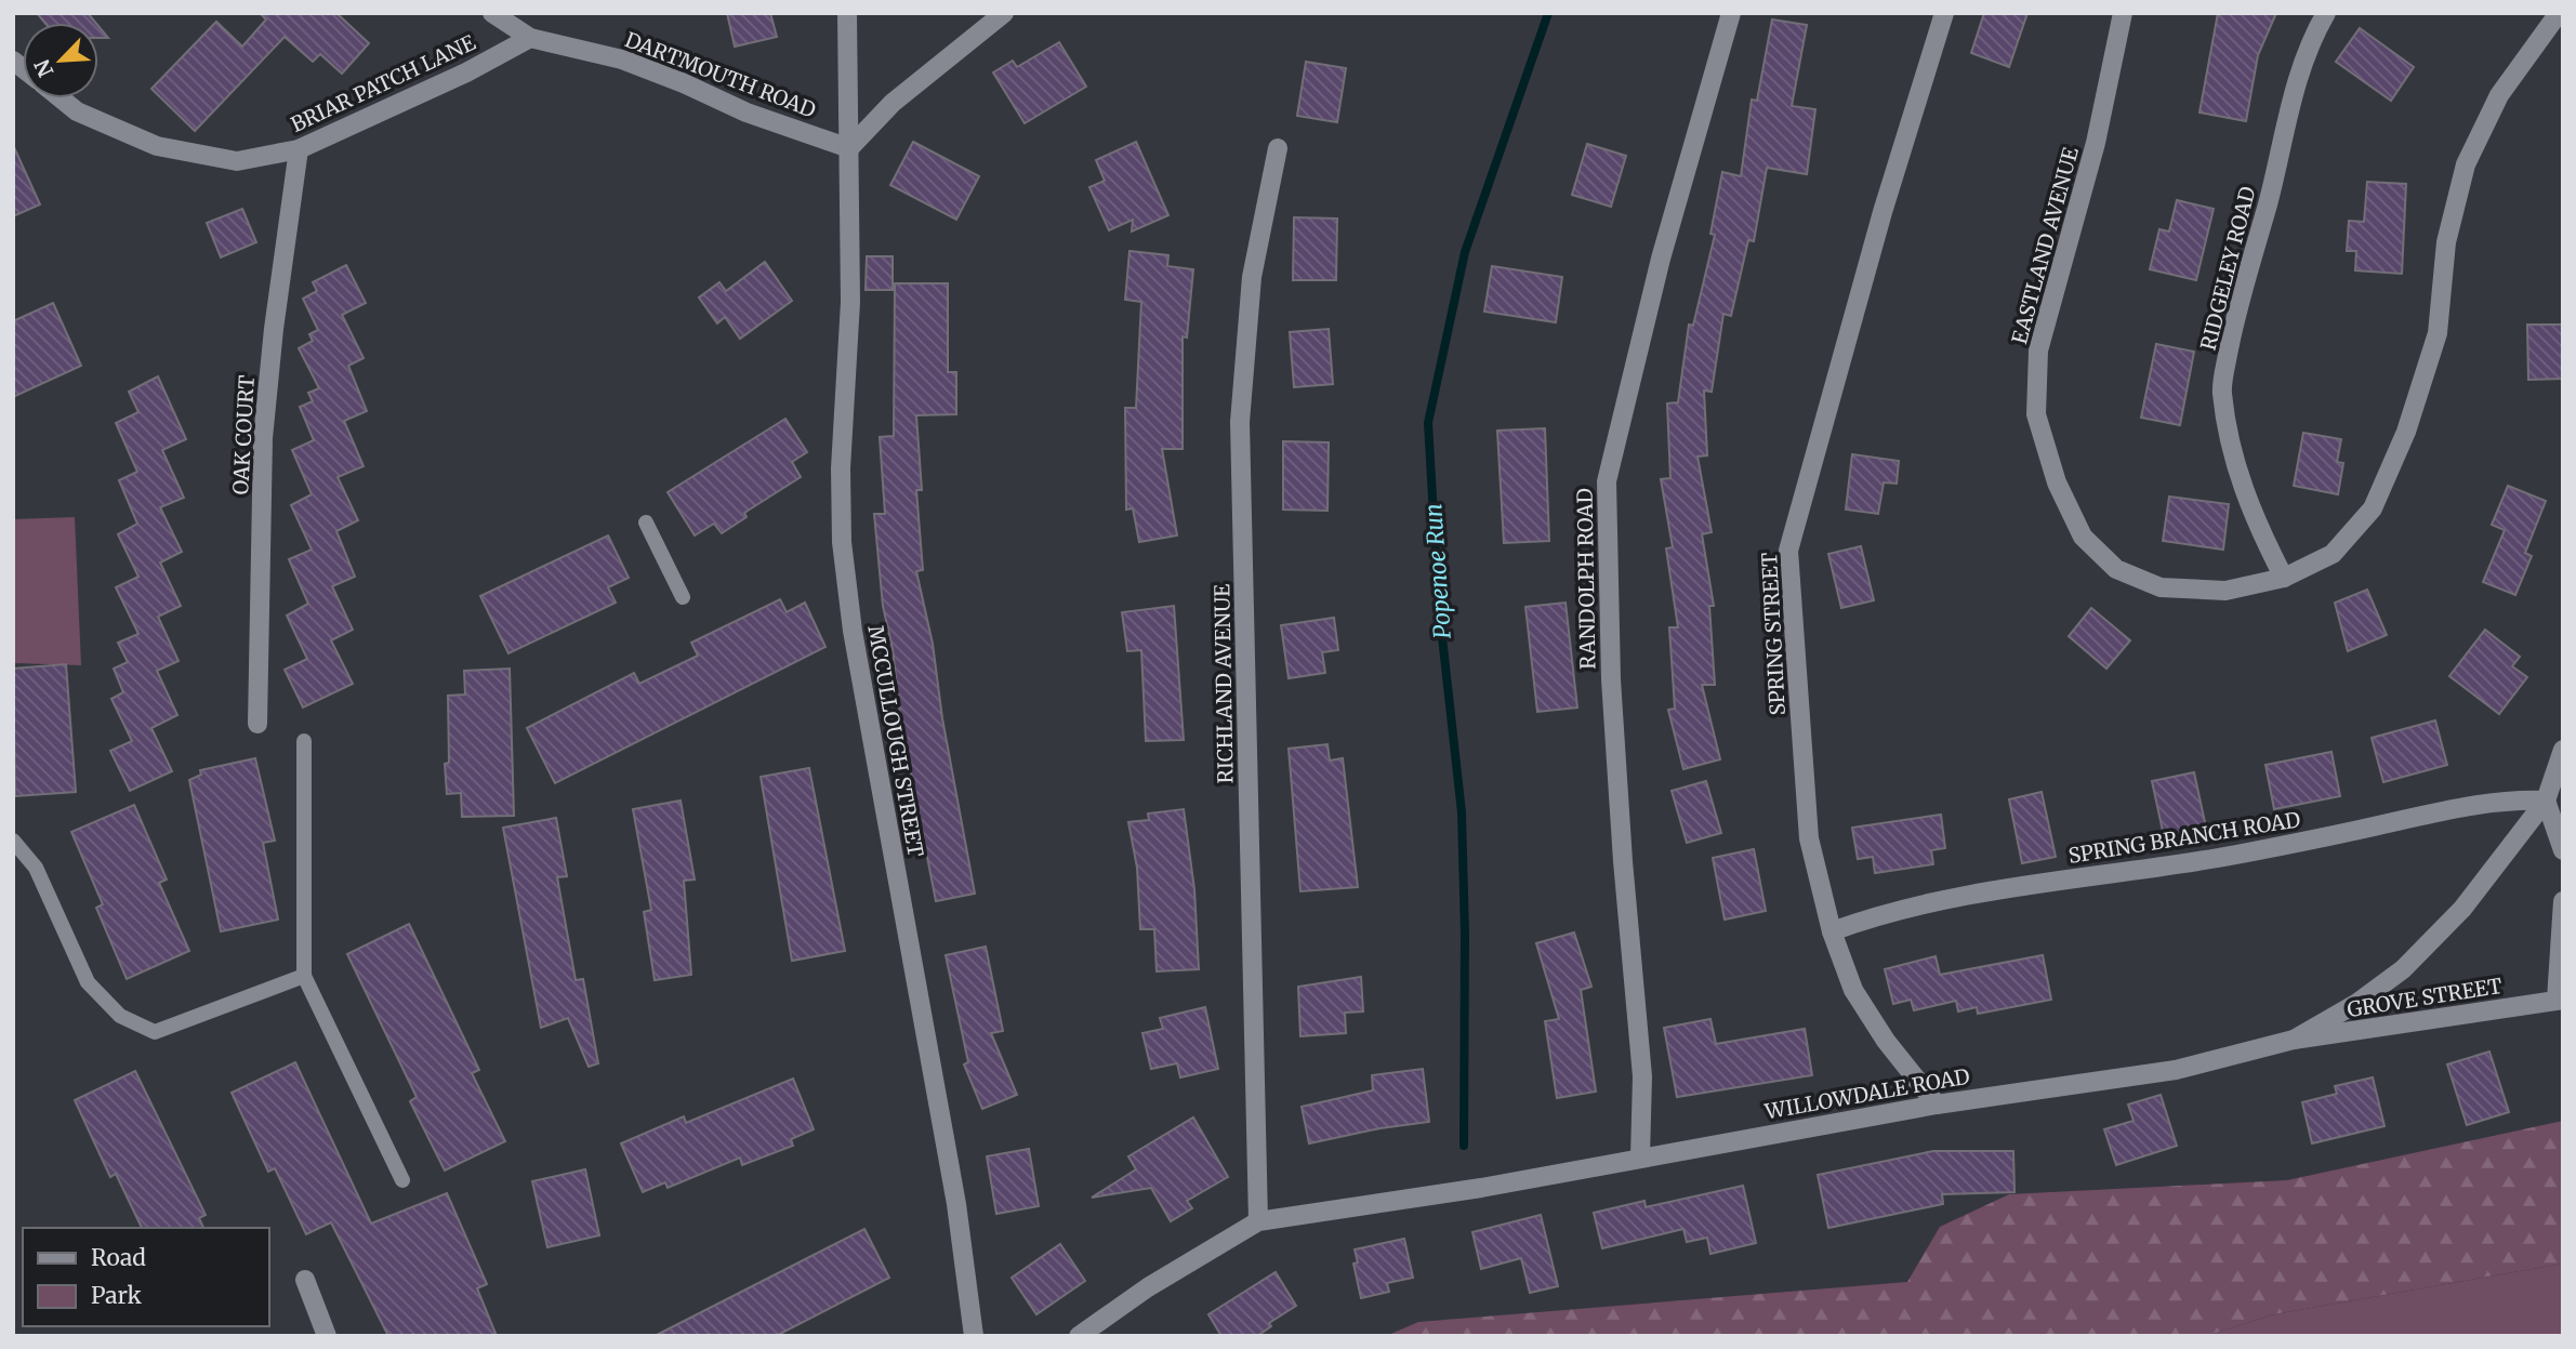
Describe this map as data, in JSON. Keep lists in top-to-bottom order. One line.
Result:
{"streets":{"street":["DARTMOUTH ROAD","BRIAR PATCH LANE","EASTLAND AVENUE","RIDGELEY ROAD","OAK COURT","RANDOLPH ROAD","SPRING STREET","RICHLAND AVENUE","MCCULLOUGH STREET","SPRING BRANCH ROAD","GROVE STREET","WILLOWDALE ROAD"]},"crossings":[["DARTMOUTH ROAD","BRIAR PATCH LANE"],["DARTMOUTH ROAD","MCCULLOUGH STREET"],["BRIAR PATCH LANE","OAK COURT"],["EASTLAND AVENUE","RIDGELEY ROAD"],["RANDOLPH ROAD","WILLOWDALE ROAD"],["SPRING STREET","SPRING BRANCH ROAD"],["SPRING STREET","WILLOWDALE ROAD"],["RICHLAND AVENUE","WILLOWDALE ROAD"],["SPRING BRANCH ROAD","WILLOWDALE ROAD"],["GROVE STREET","WILLOWDALE ROAD"]],"water":["Popenoe Run"],"legend":["Road","Park"],"north":"bottom left"}
